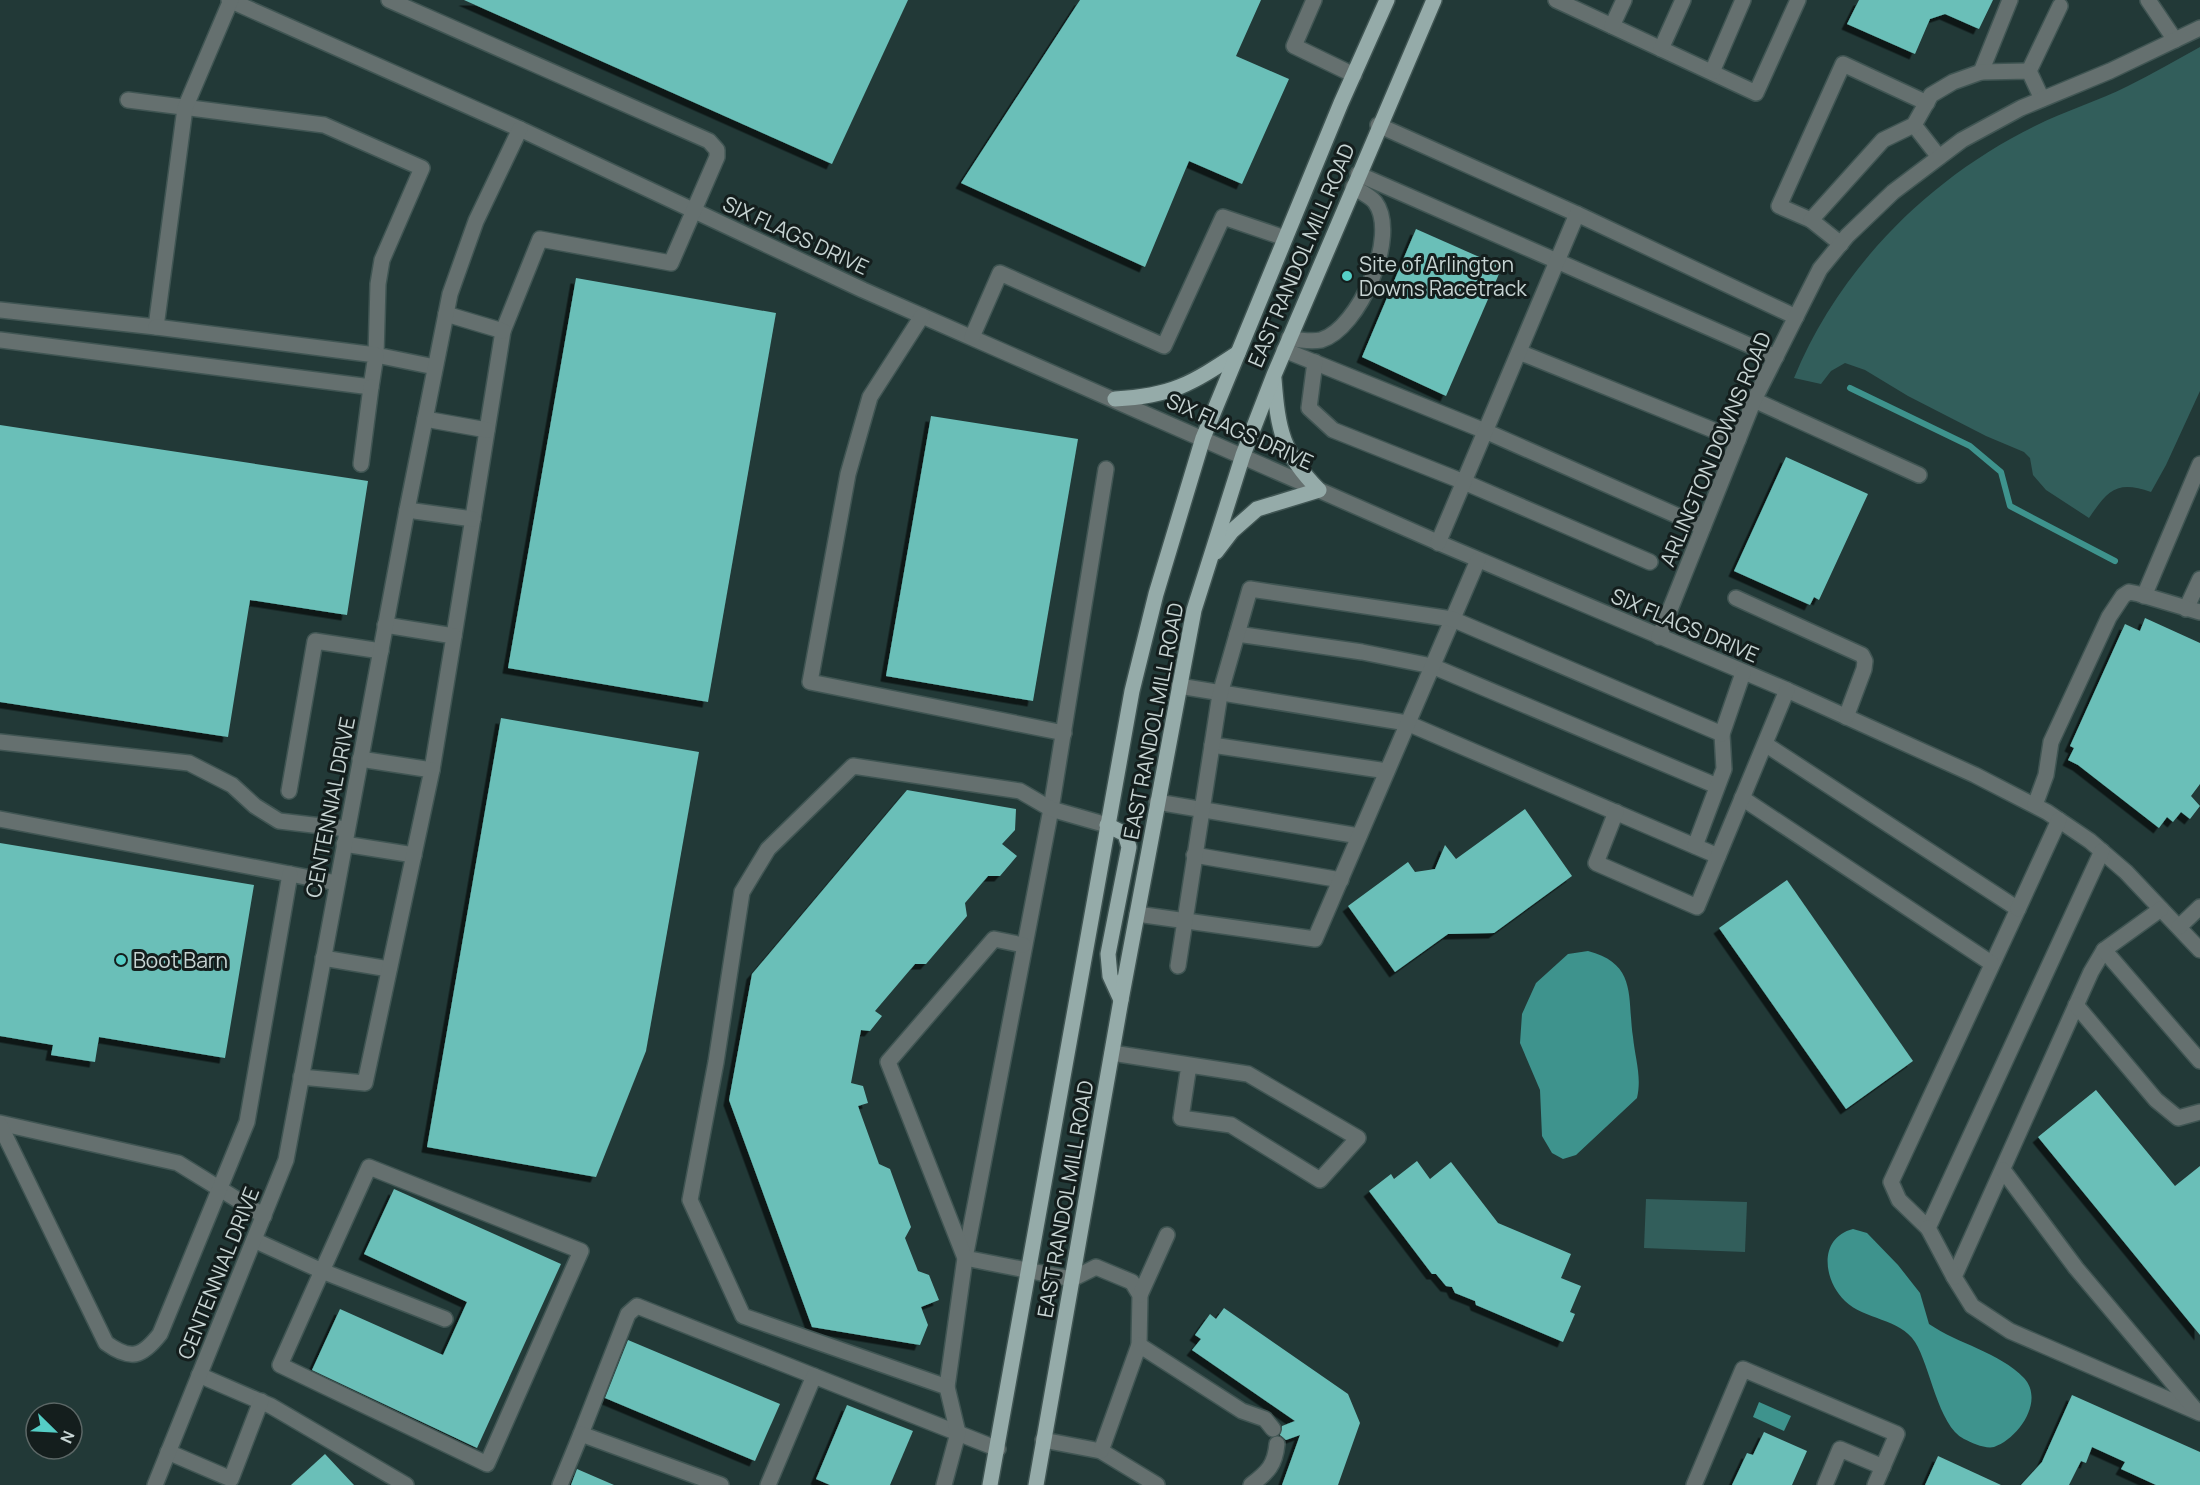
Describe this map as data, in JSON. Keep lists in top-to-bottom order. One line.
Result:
{"streets":{"main road":["EAST RANDOL MILL ROAD"],"street":["SIX FLAGS DRIVE","ARLINGTON DOWNS ROAD","CENTENNIAL DRIVE"]},"crossings":[["SIX FLAGS DRIVE","EAST RANDOL MILL ROAD"],["SIX FLAGS DRIVE","ARLINGTON DOWNS ROAD"],["SIX FLAGS DRIVE","CENTENNIAL DRIVE"]],"places":["Site of Arlington Downs Racetrack","Boot Barn"],"north":"bottom right"}
